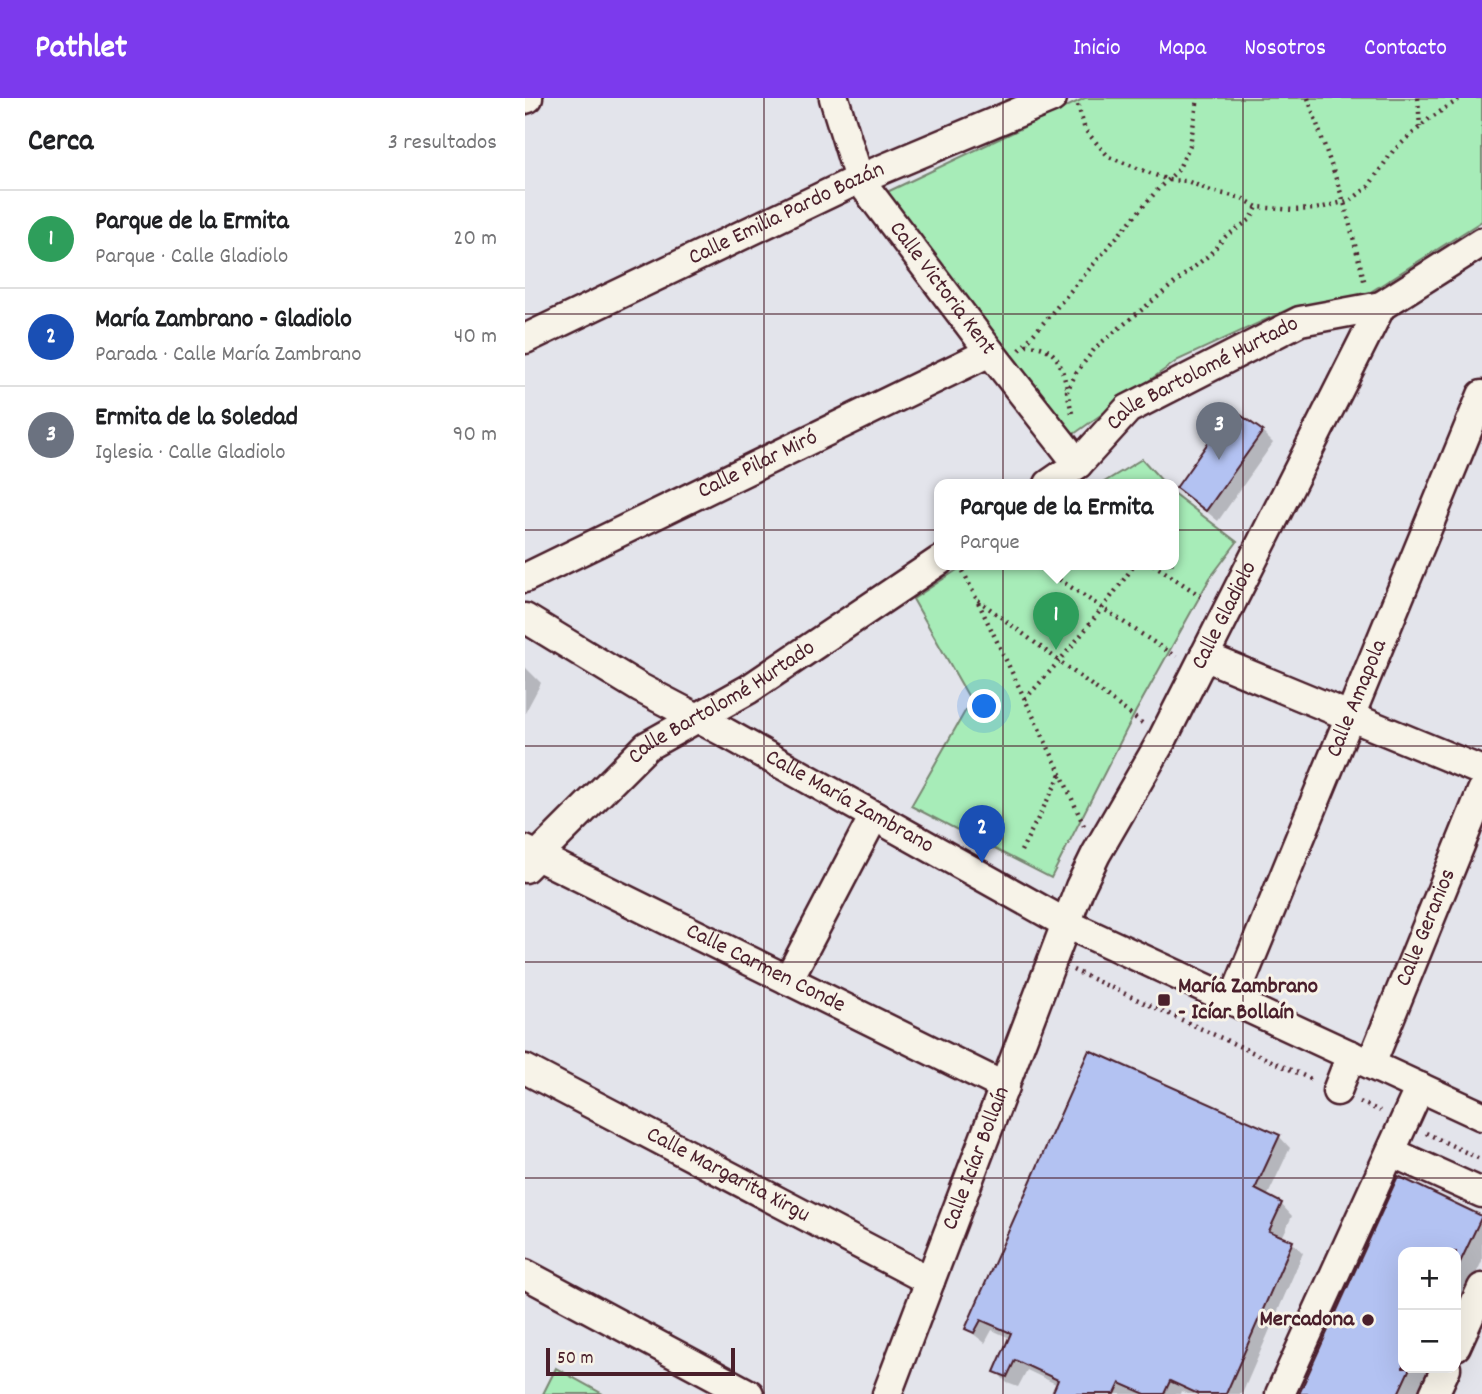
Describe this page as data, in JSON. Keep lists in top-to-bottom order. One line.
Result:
{"streets":{"street":["Calle Emilia Pardo Bazán","Calle Victoria Kent","Calle Bartolomé Hurtado","Calle Pilar Miró","Calle Gladiolo","Calle Amapola","Calle María Zambrano","Calle Geranios","Calle Carmen Conde","Calle Icíar Bollaín","Calle Margarita Xirgu"]},"crossings":[["Calle Emilia Pardo Bazán","Calle Victoria Kent"],["Calle Victoria Kent","Calle Bartolomé Hurtado"],["Calle Victoria Kent","Calle Pilar Miró"],["Calle Bartolomé Hurtado","Calle Gladiolo"],["Calle Bartolomé Hurtado","Calle María Zambrano"],["Calle Bartolomé Hurtado","Calle Carmen Conde"],["Calle Gladiolo","Calle María Zambrano"],["Calle Gladiolo","Calle Icíar Bollaín"],["Calle Amapola","Calle María Zambrano"],["Calle María Zambrano","Calle Geranios"],["Calle María Zambrano","Calle Icíar Bollaín"],["Calle Carmen Conde","Calle Icíar Bollaín"],["Calle Icíar Bollaín","Calle Margarita Xirgu"]],"places":{"transit":["María Zambrano - Icíar Bollaín"],"other":["Mercadona"]},"scale_bar":"50 m","page":{"header":"Pathlet","nav":["Inicio","Mapa","Nosotros","Contacto"],"heading":["Cerca","3 resultados"],"list":[{"mark":"1","name":"Parque de la Ermita","note":"Parque · Calle Gladiolo","value":"20 m"},{"mark":"2","name":"María Zambrano - Gladiolo","note":"Parada · Calle María Zambrano","value":"40 m"},{"mark":"3","name":"Ermita de la Soledad","note":"Iglesia · Calle Gladiolo","value":"90 m"}],"pins":["3","1","2"],"popup":["Parque de la Ermita","Parque"],"map_buttons":["+","−"],"scale":"50 m"}}
